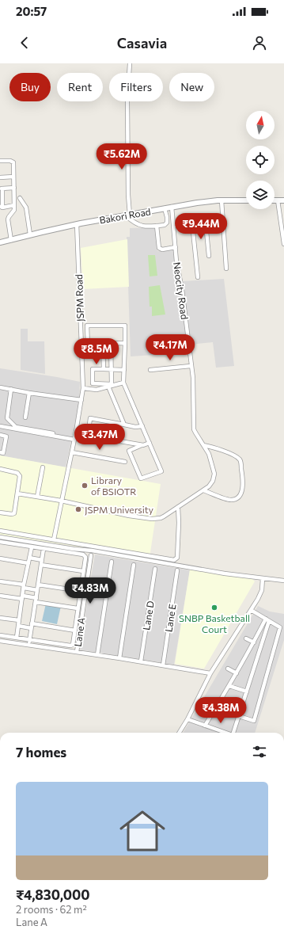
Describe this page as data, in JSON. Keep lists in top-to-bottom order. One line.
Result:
{"streets":{"street":["Bakori Road","Neocity Road","JSPM Road","Lane D","Lane E","Lane A"]},"crossings":[["Bakori Road","Neocity Road"],["Bakori Road","JSPM Road"],["Neocity Road","JSPM Road"]],"places":["Library of BSIOTR","JSPM University","SNBP Basketball Court"],"north":"top","page":{"status":"20:57","header":"Casavia","chip":["Buy","Rent","Filters","New"],"price":["₹5.62M","₹9.44M","₹4.17M","₹8.5M","₹3.47M","₹4.83M","₹4.38M"],"heading":"7 homes","list":[{"name":"₹4,830,000","note":"2 rooms · 62 m² · Lane A"}]}}
